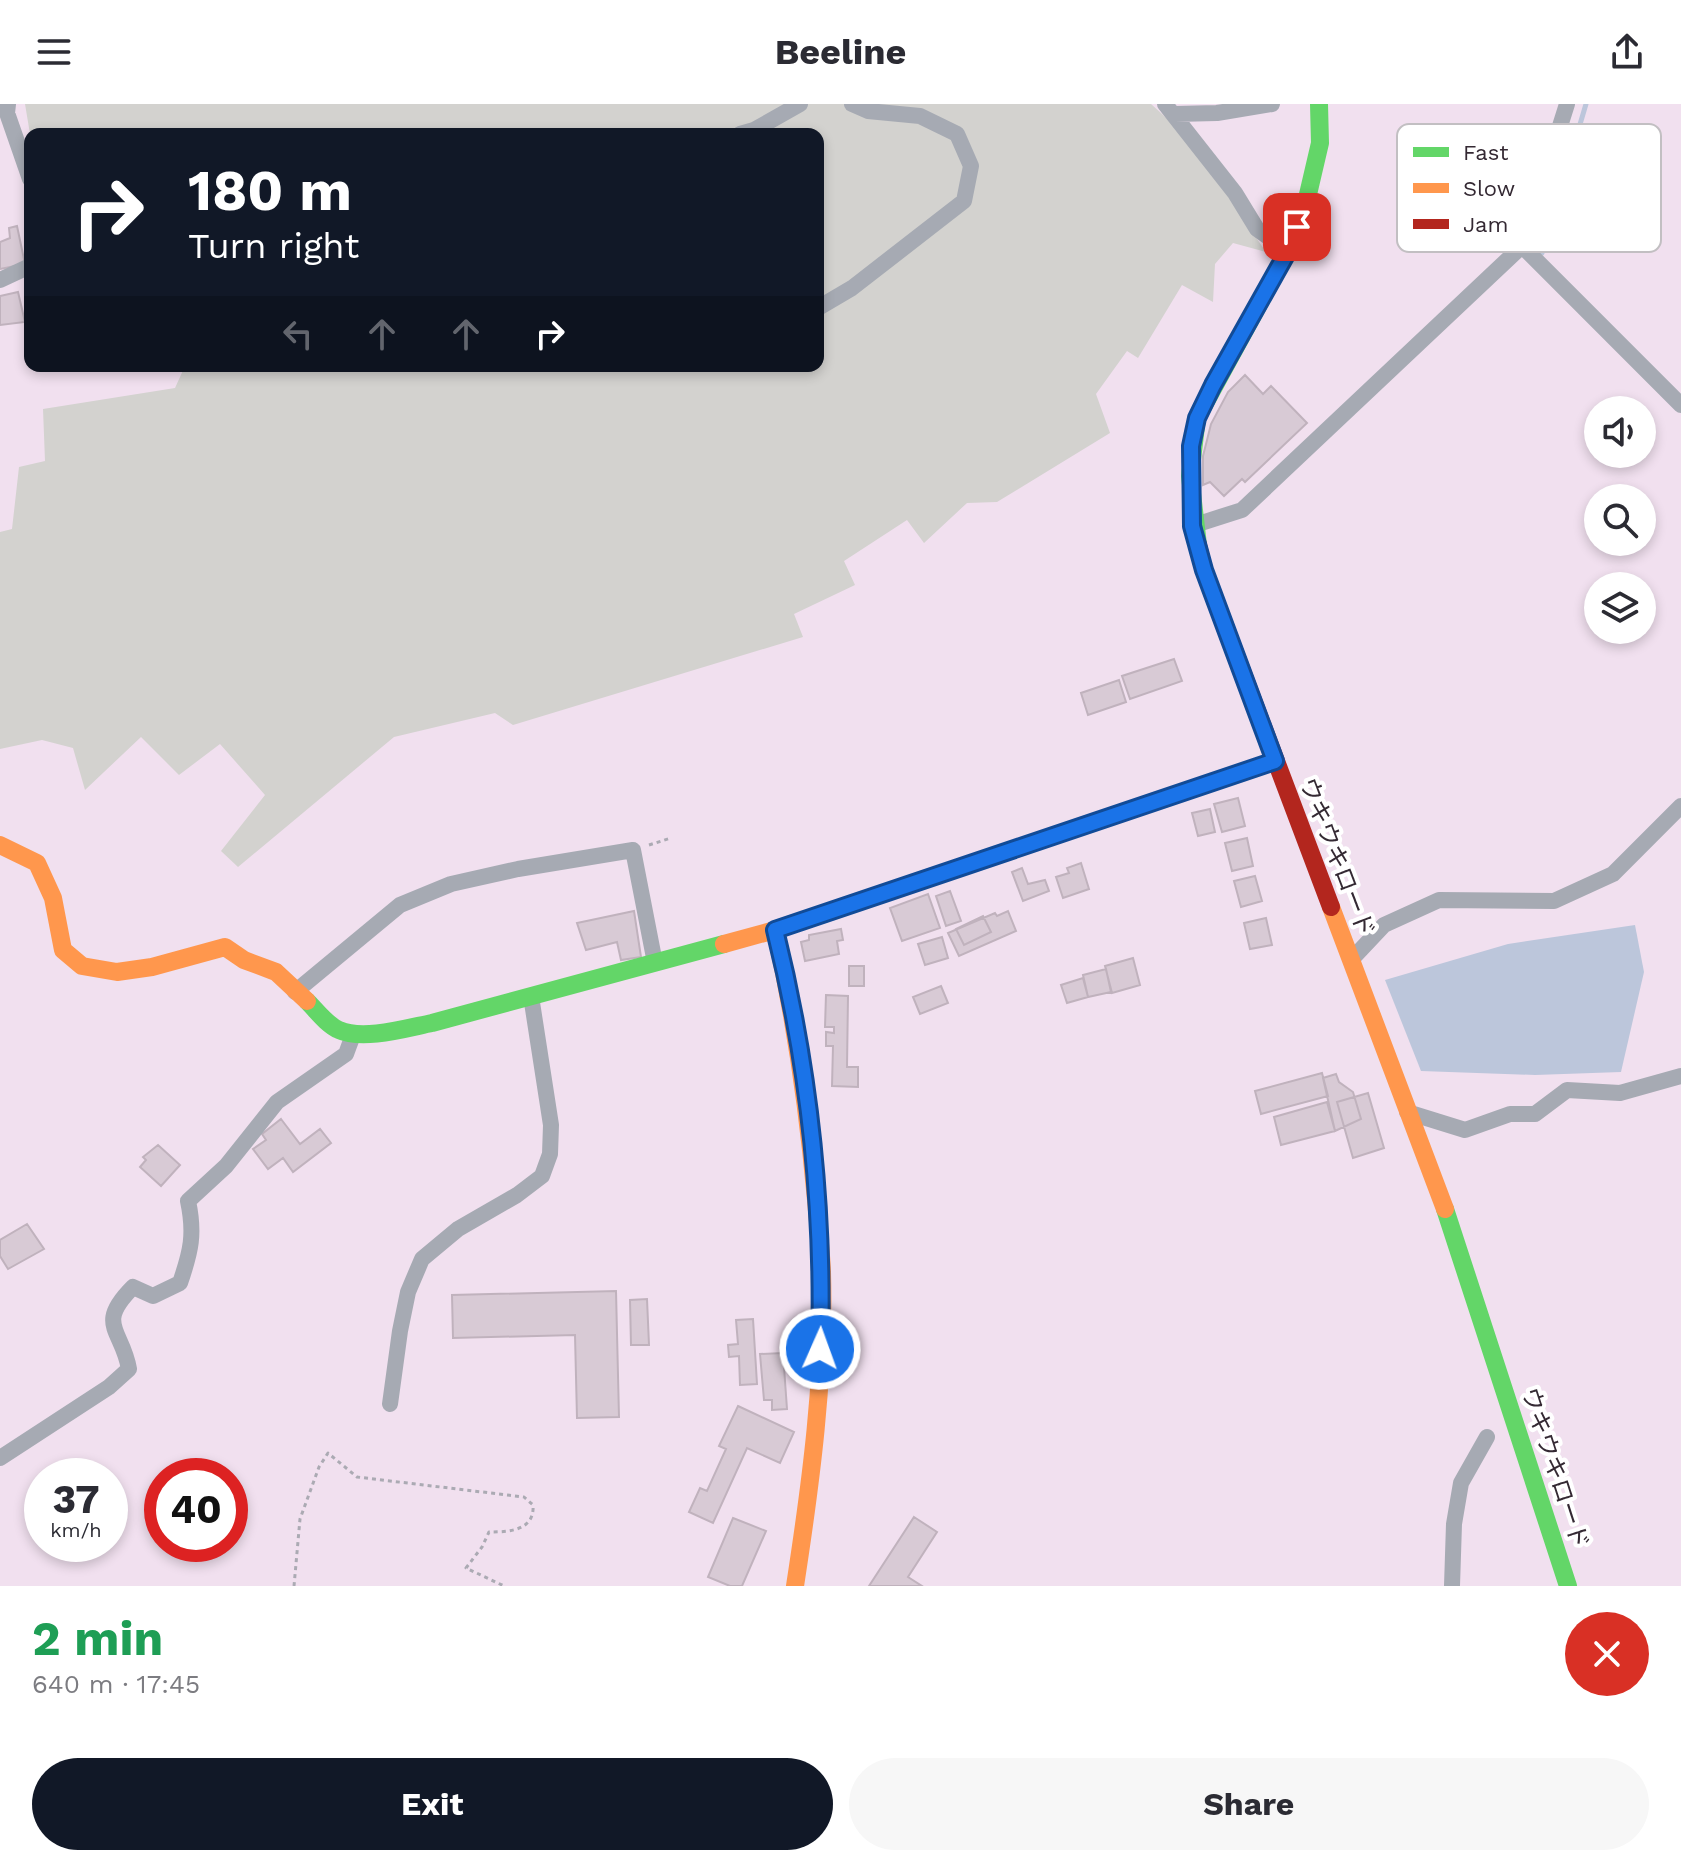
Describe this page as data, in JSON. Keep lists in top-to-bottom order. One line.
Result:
{"streets":{"street":["ウキウキロード"]},"legend":["Fast","Slow","Jam"],"page":{"header":"Beeline","turn":["180 m","Turn right"],"speed":"37 km/h","limit":"40","heading":["2 min","640 m · 17:45"],"buttons":["Exit","Share"]}}
